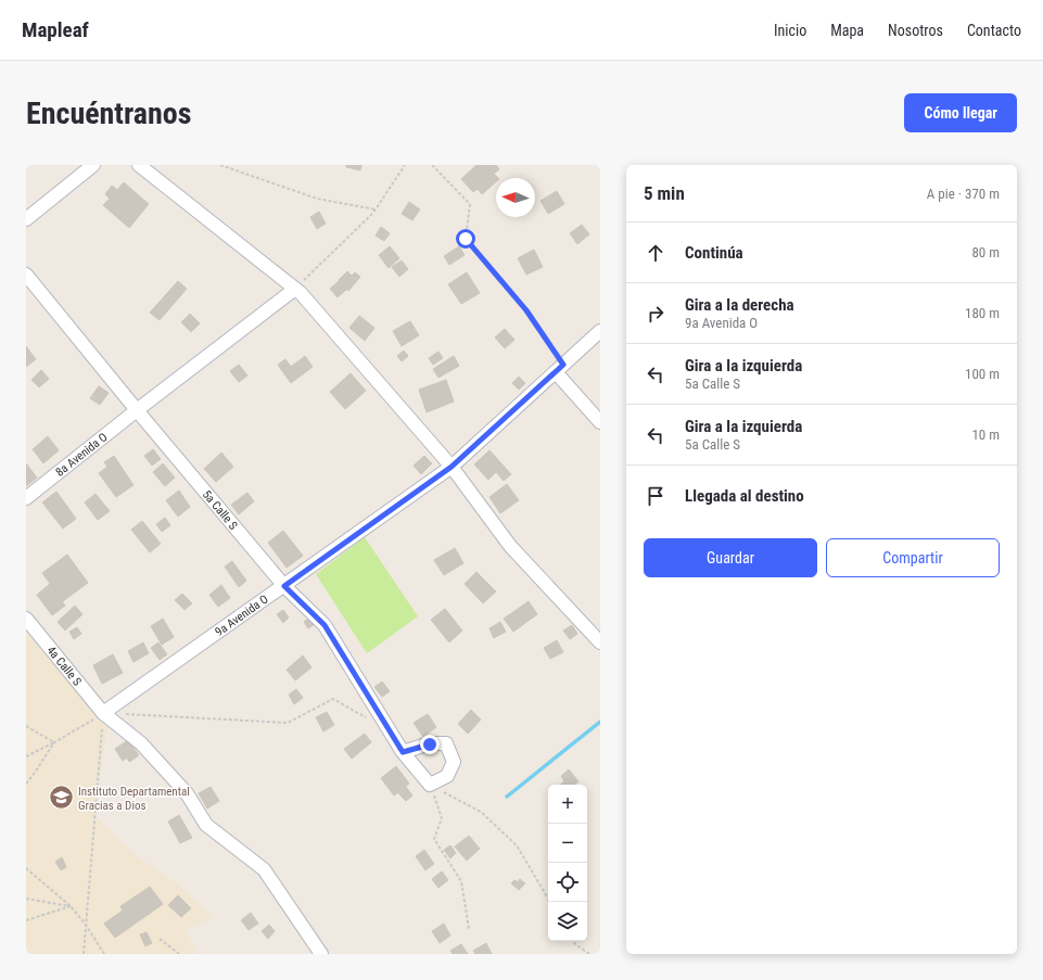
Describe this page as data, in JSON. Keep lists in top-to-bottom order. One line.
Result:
{"streets":{"street":["8a Avenida O","5a Calle S","9a Avenida O","4a Calle S"]},"crossings":[["8a Avenida O","5a Calle S"],["5a Calle S","9a Avenida O"],["9a Avenida O","4a Calle S"]],"places":{"school or university":["Instituto Departamental Gracias a Dios"]},"north":"left","page":{"header":"Mapleaf","nav":["Inicio","Mapa","Nosotros","Contacto"],"buttons":["Cómo llegar",["Guardar","Compartir"]],"title":"Encuéntranos","heading":["5 min","A pie · 370 m"],"list":[["Continúa","80 m"],["Gira a la derecha","9a Avenida O","180 m"],["Gira a la izquierda","5a Calle S","100 m"],["Gira a la izquierda","5a Calle S","10 m"],"Llegada al destino"],"map_buttons":["+","−"]}}
